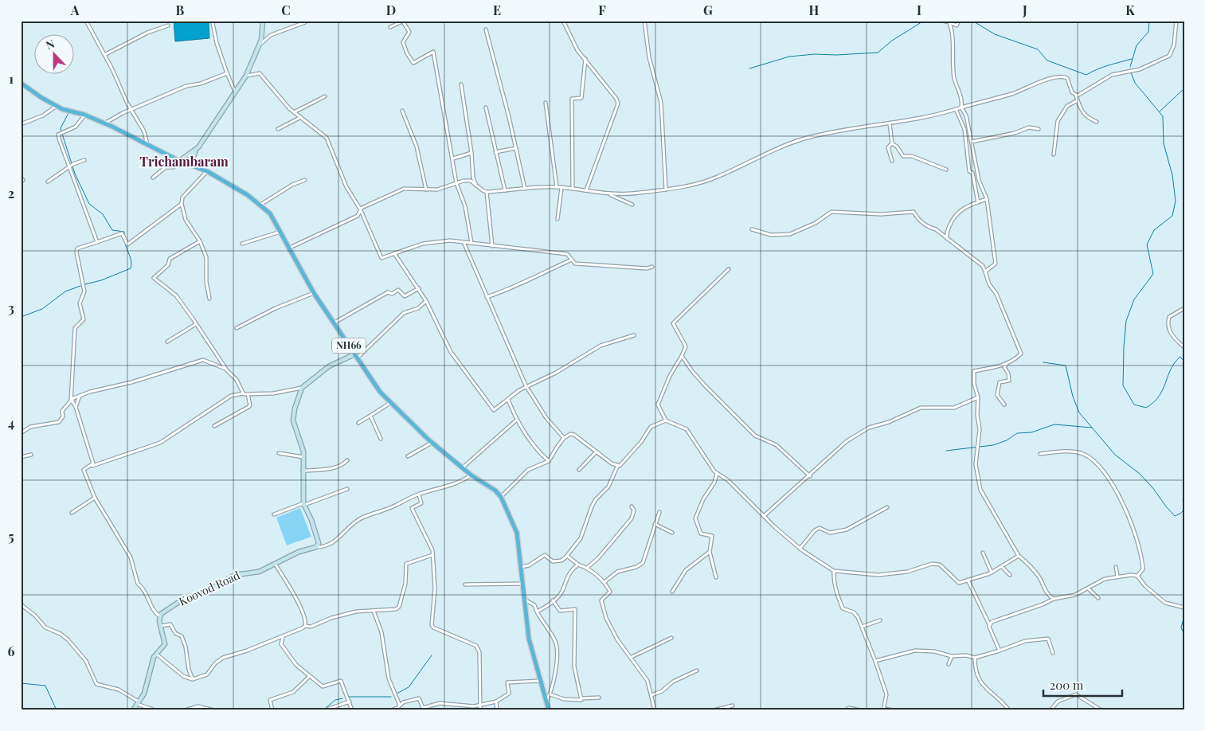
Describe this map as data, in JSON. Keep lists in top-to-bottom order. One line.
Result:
{"streets":{"highway":["NH66"],"main road":["Koovod Road"]},"districts":["Trichambaram"],"scale_bar":"200 m","north":"top","grid":{"columns":["A","B","C","D","E","F","G","H","I","J","K"],"rows":["1","2","3","4","5","6"]}}
